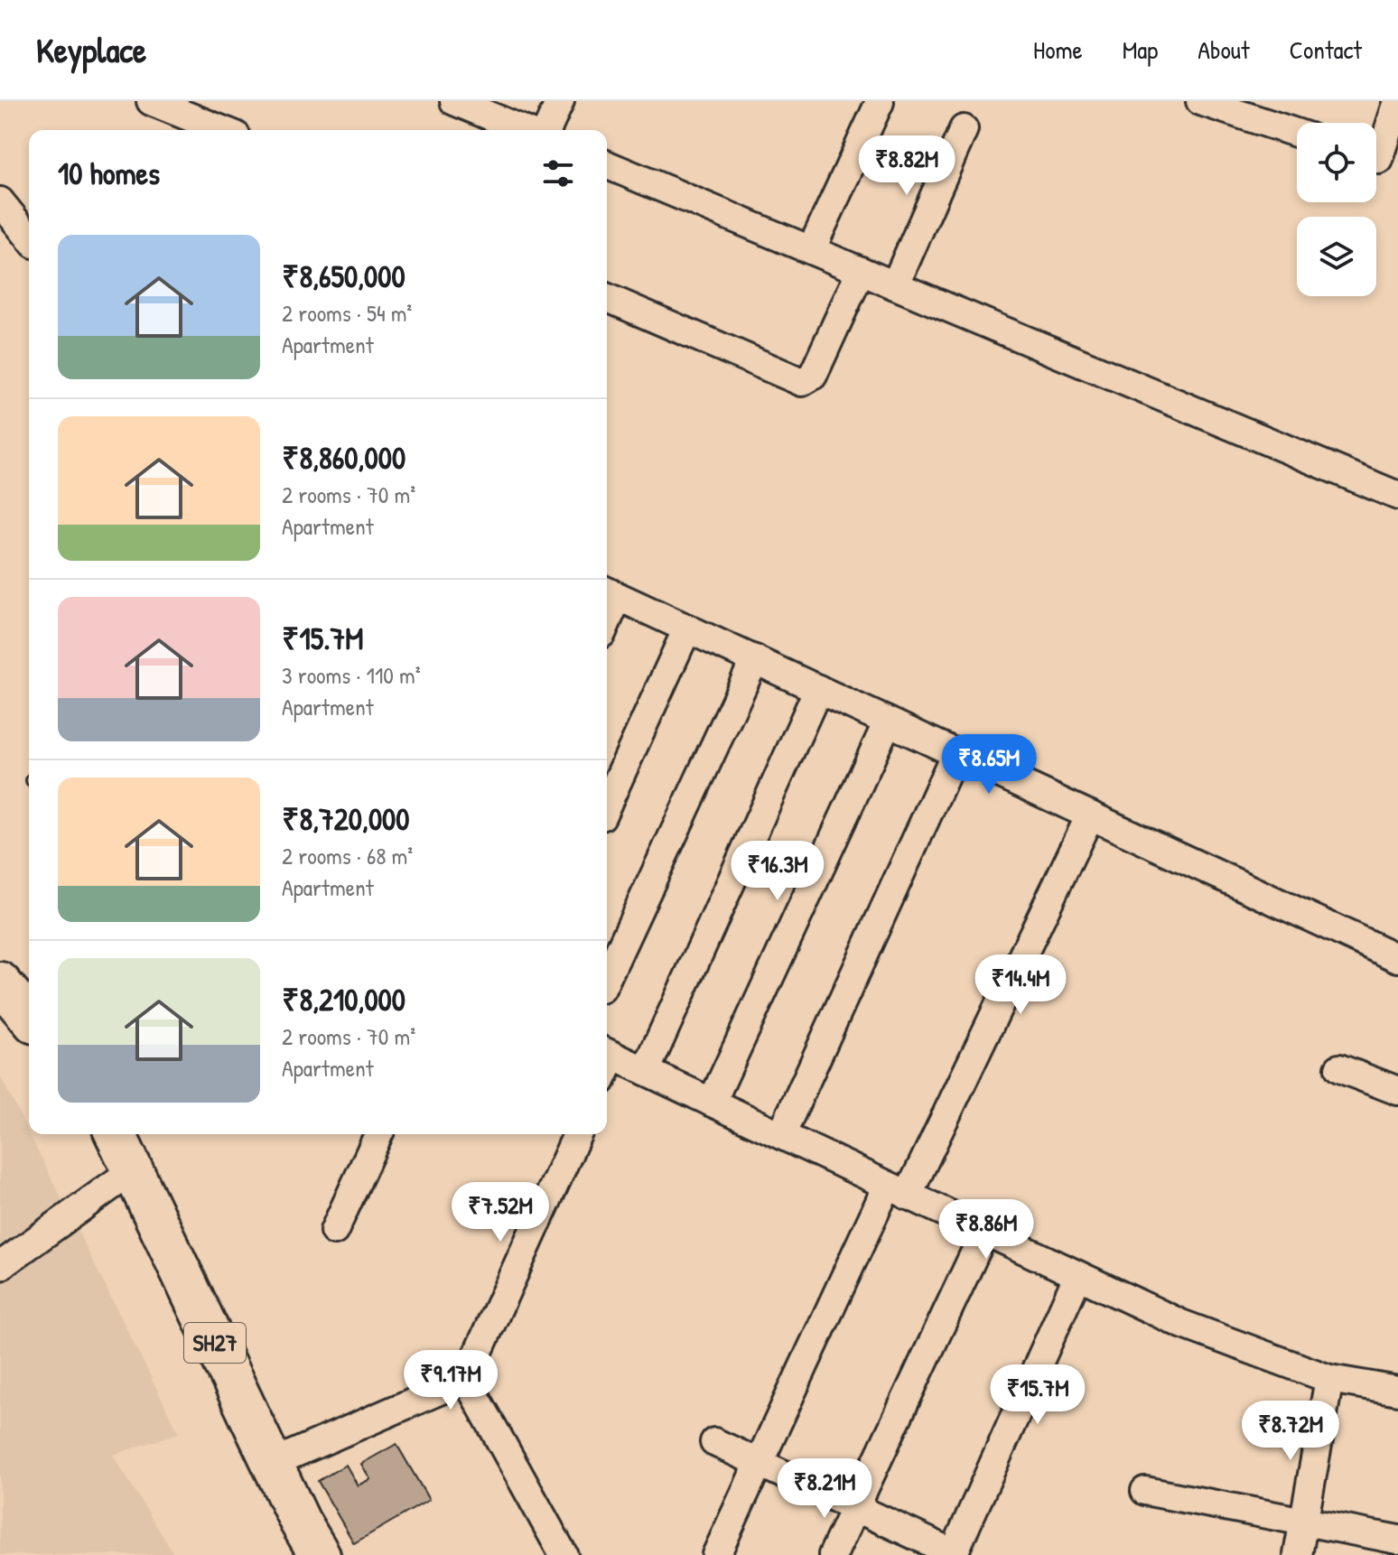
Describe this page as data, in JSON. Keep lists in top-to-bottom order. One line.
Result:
{"streets":{"main road":["SH27"]},"page":{"header":"Keyplace","nav":["Home","Map","About","Contact"],"heading":"10 homes","price":["₹8.82M","₹8.65M","₹16.3M","₹14.4M","₹7.52M","₹8.86M","₹9.17M","₹15.7M","₹8.72M","₹8.21M"],"list":[{"name":"₹8,650,000","note":"2 rooms · 54 m² · Apartment"},{"name":"₹8,860,000","note":"2 rooms · 70 m² · Apartment"},{"name":"₹15.7M","note":"3 rooms · 110 m² · Apartment"},{"name":"₹8,720,000","note":"2 rooms · 68 m² · Apartment"},{"name":"₹8,210,000","note":"2 rooms · 70 m² · Apartment"}]}}
